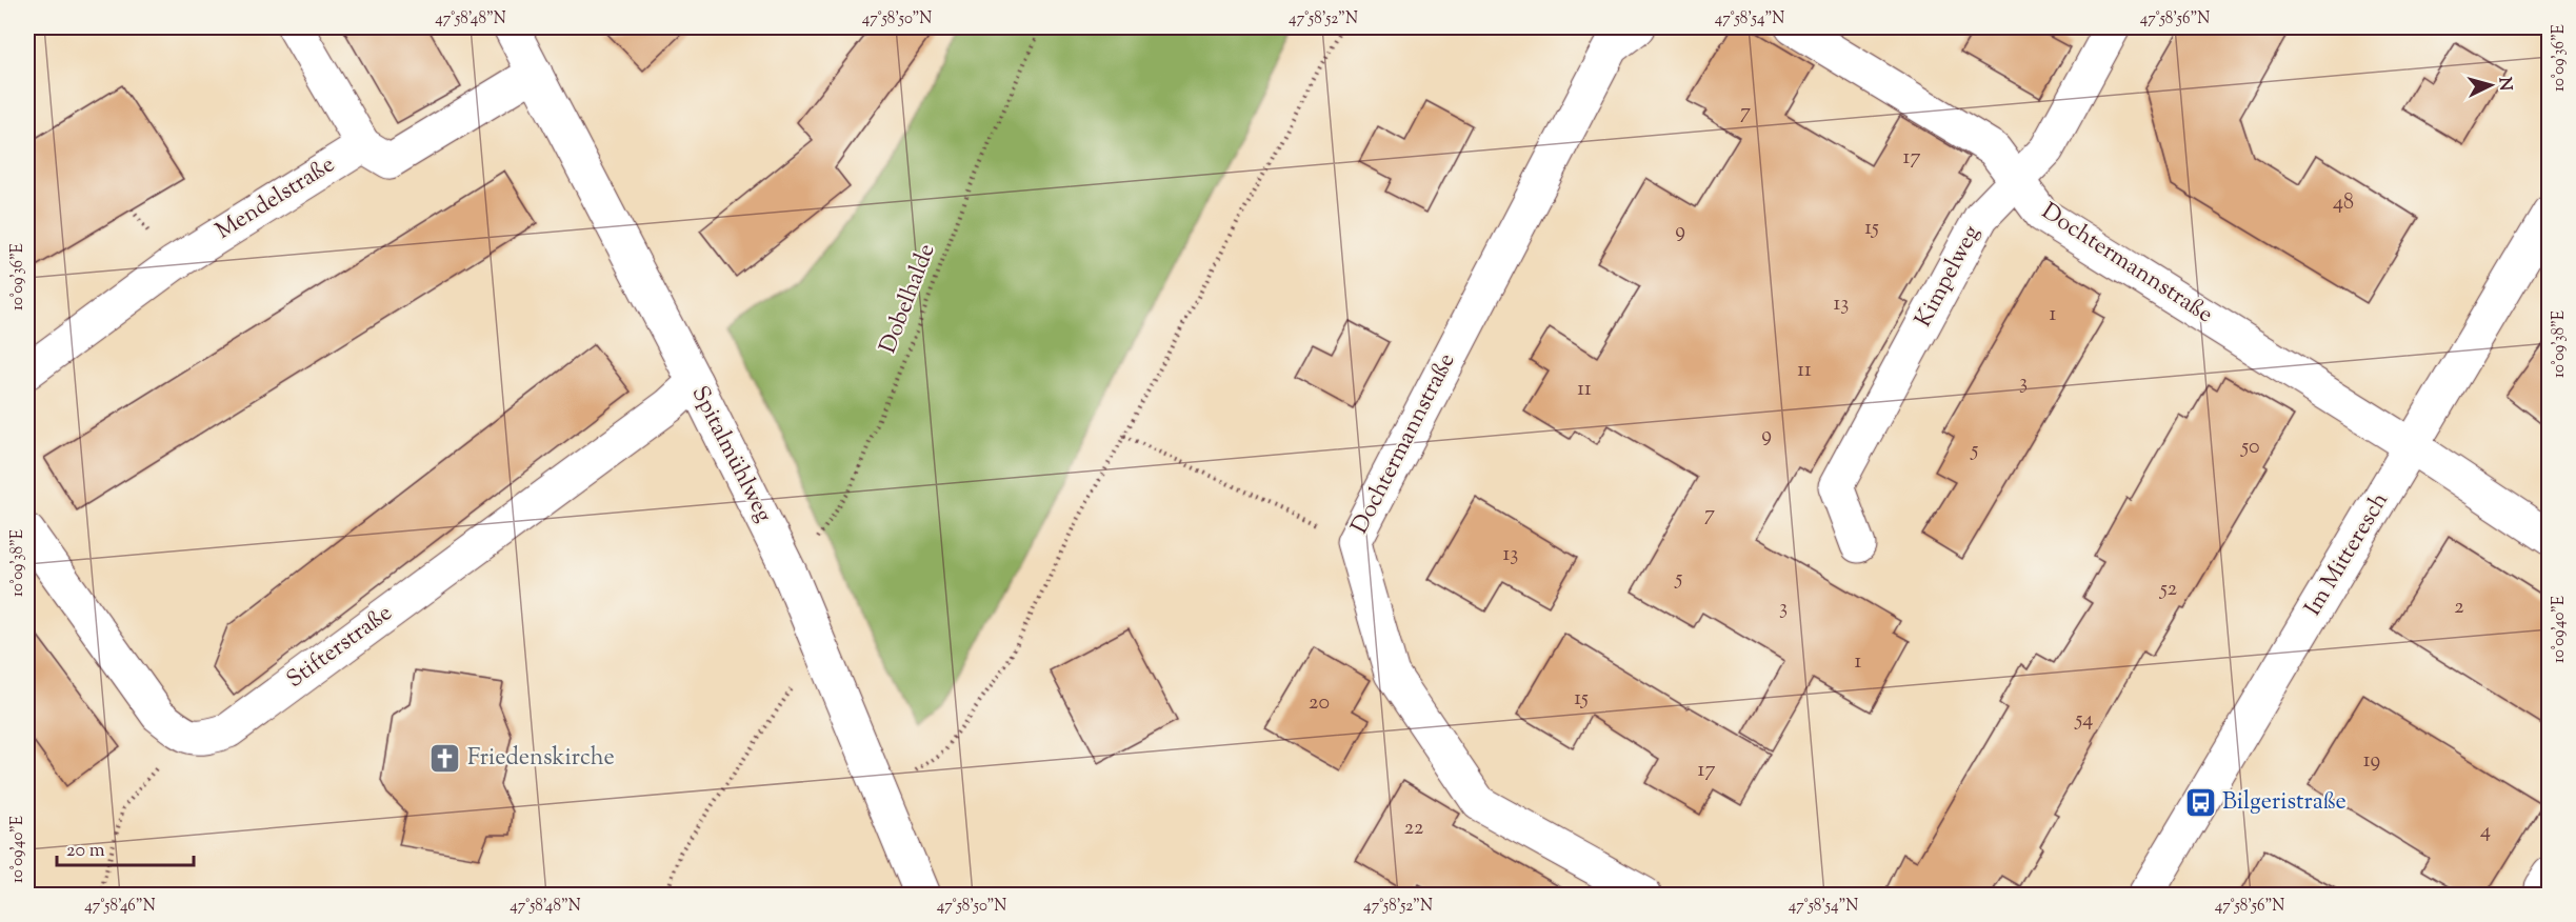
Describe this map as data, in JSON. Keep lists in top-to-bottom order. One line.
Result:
{"streets":{"street":["Mendelstraße","Dochtermannstraße","Kimpelweg","Spitalmühlweg","Im Mitteresch","Stifterstraße"],"path":["Dobelhalde"]},"crossings":[["Dochtermannstraße","Kimpelweg"],["Dochtermannstraße","Im Mitteresch"],["Dobelhalde","Spitalmühlweg"],["Spitalmühlweg","Stifterstraße"]],"places":{"church":["Friedenskirche"],"bus stop":["Bilgeristraße"]},"house_numbers":["7","17","48","15","9","13","1","11","3","11","9","50","5","7","13","5","52","2","3","1","15","20","54","19","17","22","4"],"scale_bar":"20 m","north":"right","coordinates":["47°58'48\"N","47°58'50\"N","47°58'52\"N","47°58'54\"N","47°58'56\"N","10°09'36\"E","10°09'38\"E","10°09'40\"E","47°58'46\"N"]}
